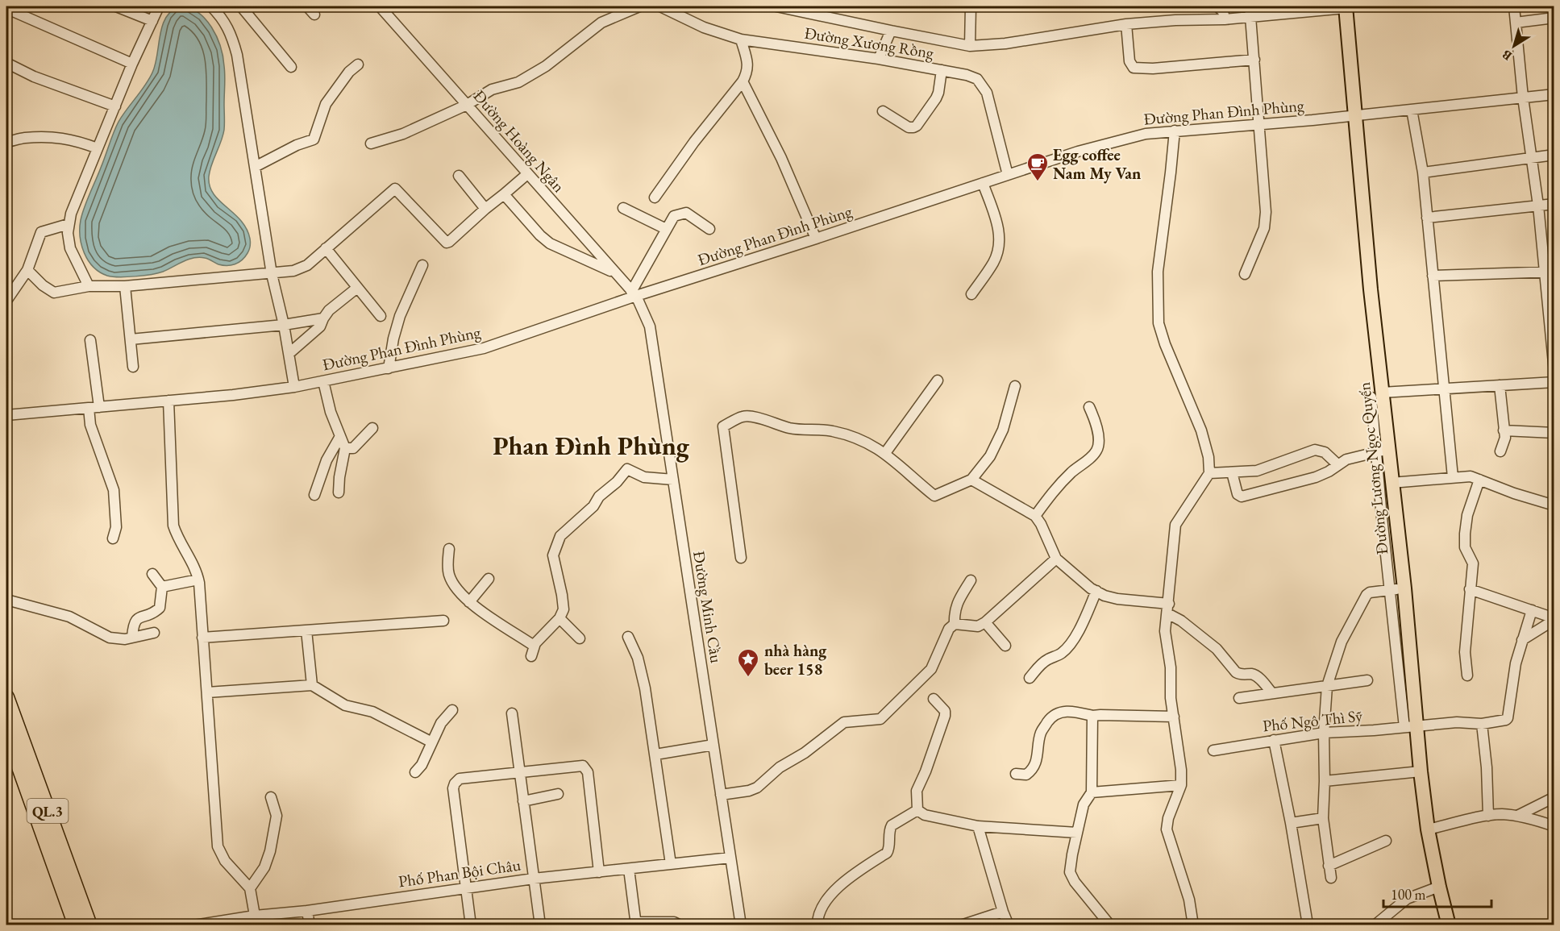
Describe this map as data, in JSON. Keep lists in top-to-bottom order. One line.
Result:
{"streets":{"highway":["QL.3"],"main road":["Đường Lương Ngọc Quyến"],"street":["Đường Xương Rồng","Đường Phan Đình Phùng","Đường Hoàng Ngân","Đường Minh Cầu","Phố Ngô Thì Sỹ","Phố Phan Bội Châu"]},"crossings":[["Đường Xương Rồng","Đường Phan Đình Phùng"],["Đường Phan Đình Phùng","Đường Hoàng Ngân"],["Đường Phan Đình Phùng","Đường Lương Ngọc Quyến"],["Đường Phan Đình Phùng","Đường Minh Cầu"],["Đường Hoàng Ngân","Đường Minh Cầu"],["Đường Lương Ngọc Quyến","Phố Ngô Thì Sỹ"],["Đường Minh Cầu","Phố Phan Bội Châu"]],"districts":["Phan Đình Phùng"],"places":{"cafe":["Egg coffee Nam My Van"],"place":["nhà hàng beer 158"]},"scale_bar":"100 m","north":"bottom left"}
